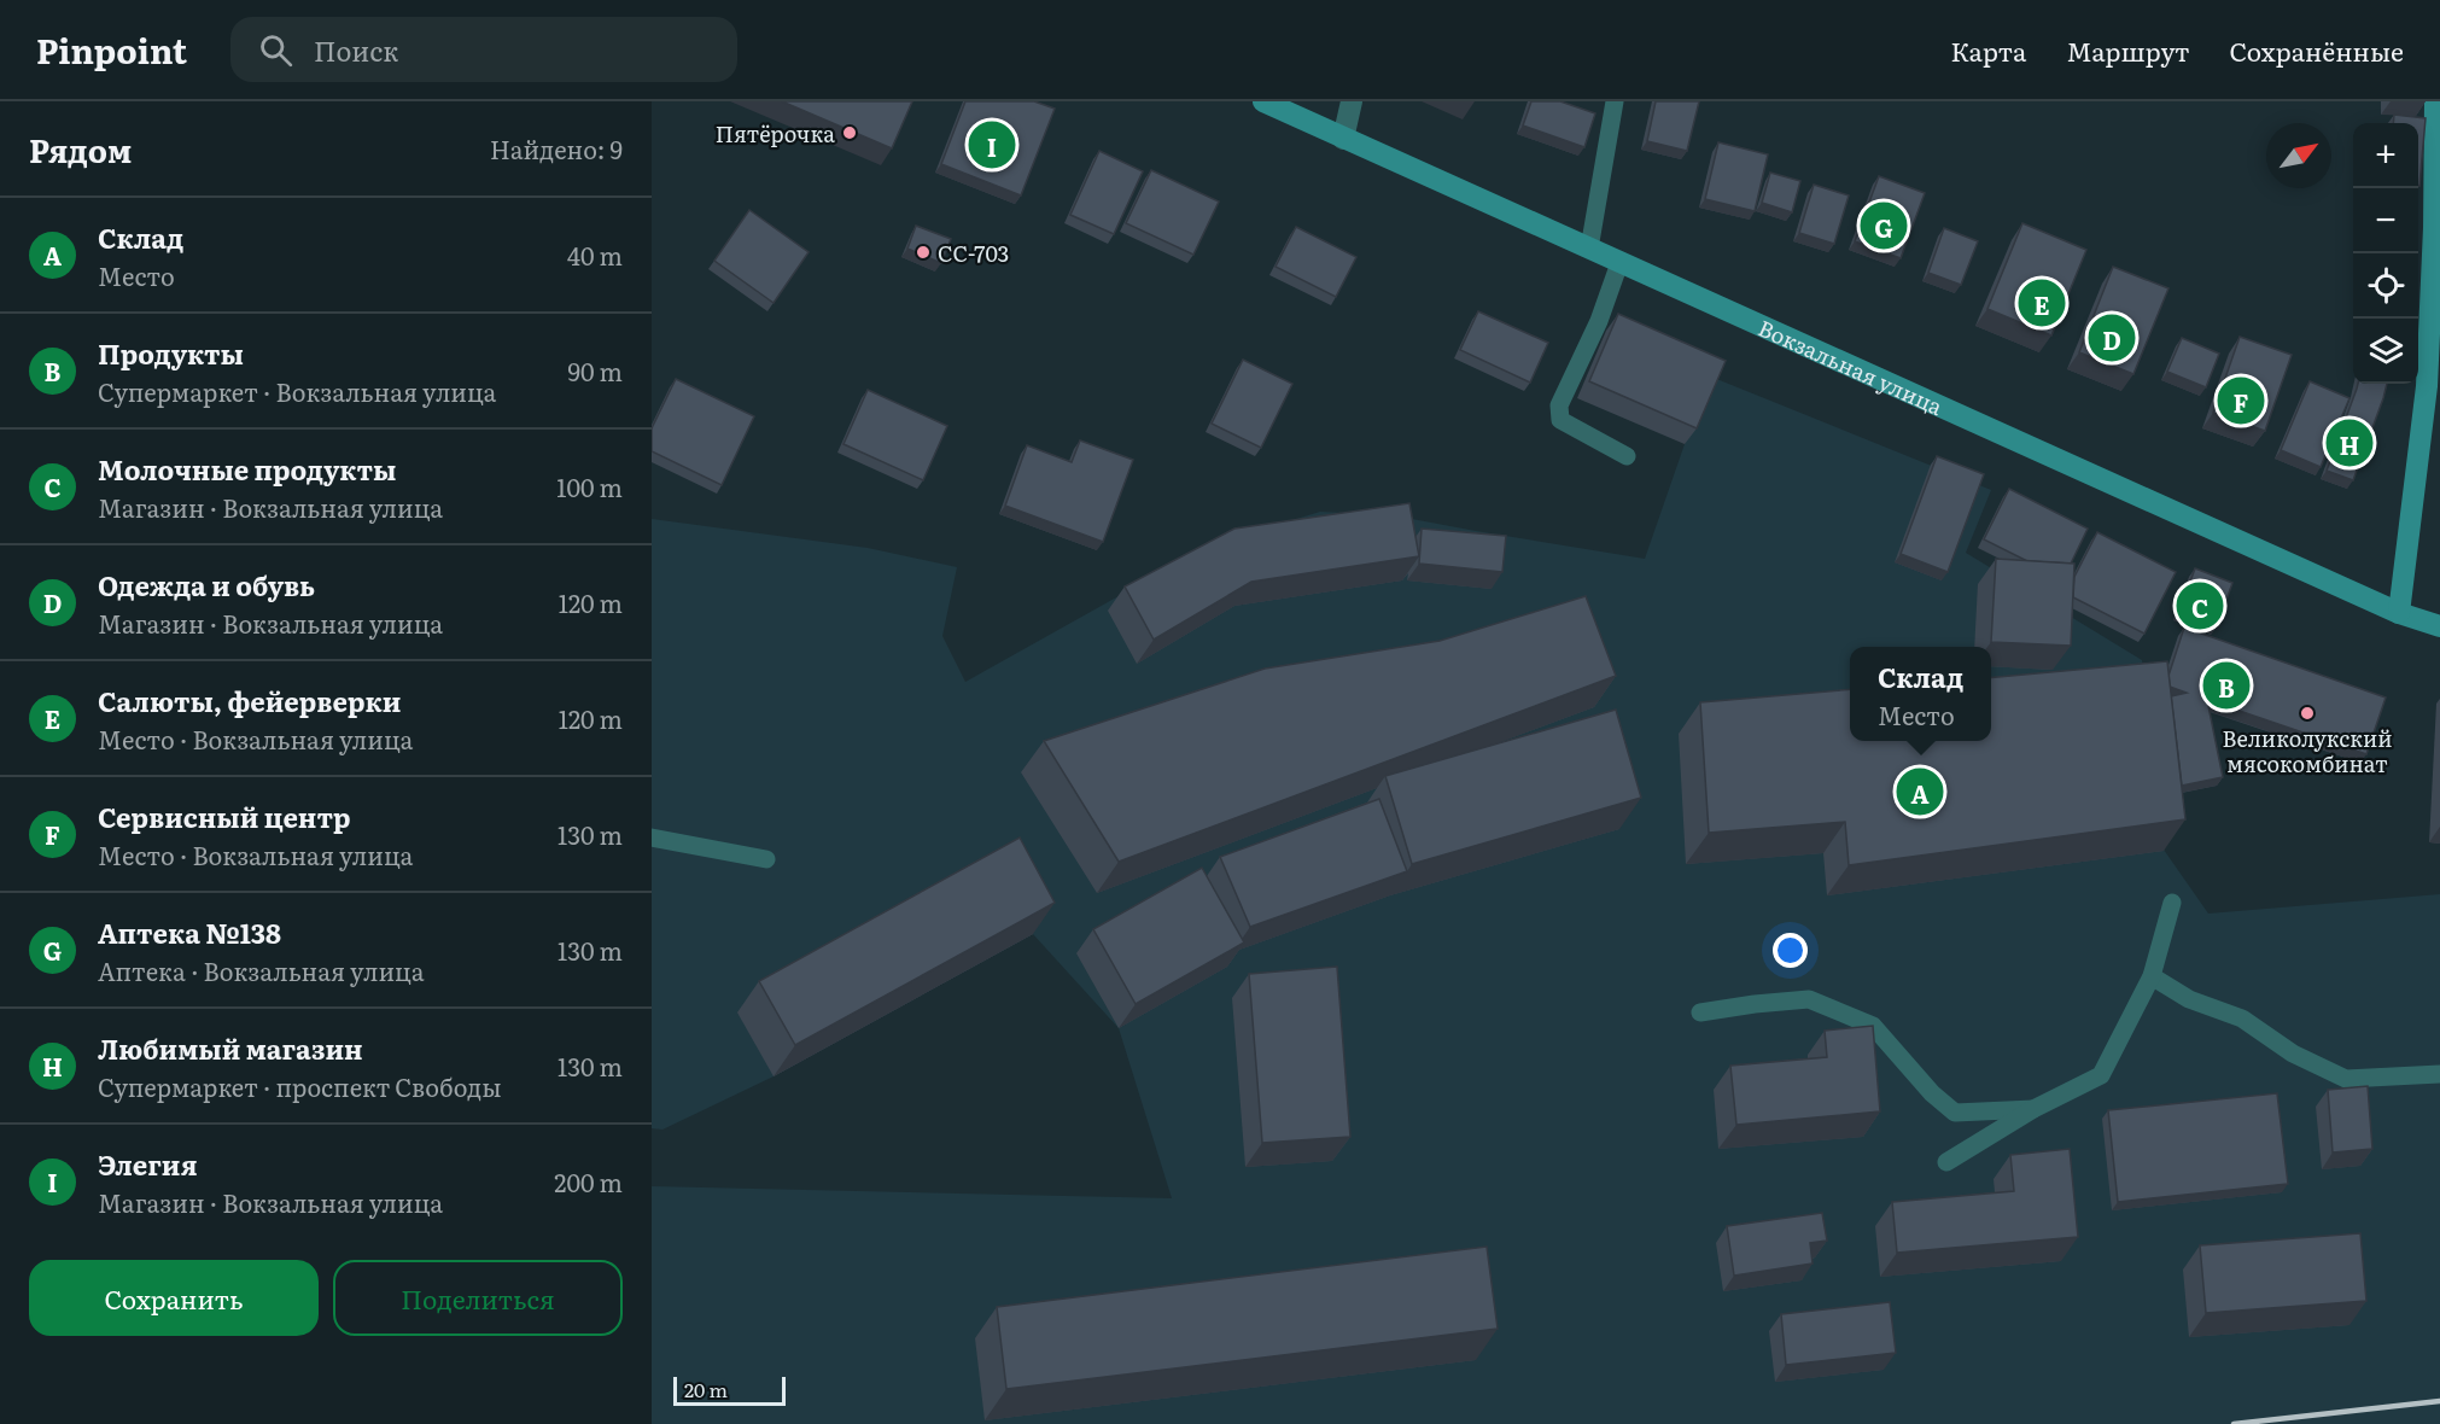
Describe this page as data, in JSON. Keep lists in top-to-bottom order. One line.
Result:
{"streets":{"main road":["Вокзальная улица"]},"places":["Пятёрочка","СС-703","Великолукский мясокомбинат"],"scale_bar":"20 m","north":"top right","page":{"header":"Pinpoint","search":"Поиск","nav":["Карта","Маршрут","Сохранённые"],"heading":["Рядом","Найдено: 9"],"pins":["I","G","E","D","F","H","C","B","A"],"map_buttons":["+","−"],"list":[{"mark":"A","name":"Склад","note":"Место","value":"40 m"},{"mark":"B","name":"Продукты","note":"Супермаркет · Вокзальная улица","value":"90 m"},{"mark":"C","name":"Молочные продукты","note":"Магазин · Вокзальная улица","value":"100 m"},{"mark":"D","name":"Одежда и обувь","note":"Магазин · Вокзальная улица","value":"120 m"},{"mark":"E","name":"Салюты, фейерверки","note":"Место · Вокзальная улица","value":"120 m"},{"mark":"F","name":"Сервисный центр","note":"Место · Вокзальная улица","value":"130 m"},{"mark":"G","name":"Аптека №138","note":"Аптека · Вокзальная улица","value":"130 m"},{"mark":"H","name":"Любимый магазин","note":"Супермаркет · проспект Свободы","value":"130 m"},{"mark":"I","name":"Элегия","note":"Магазин · Вокзальная улица","value":"200 m"}],"popup":["Склад","Место"],"buttons":["Сохранить","Поделиться"],"scale":"20 m"}}
